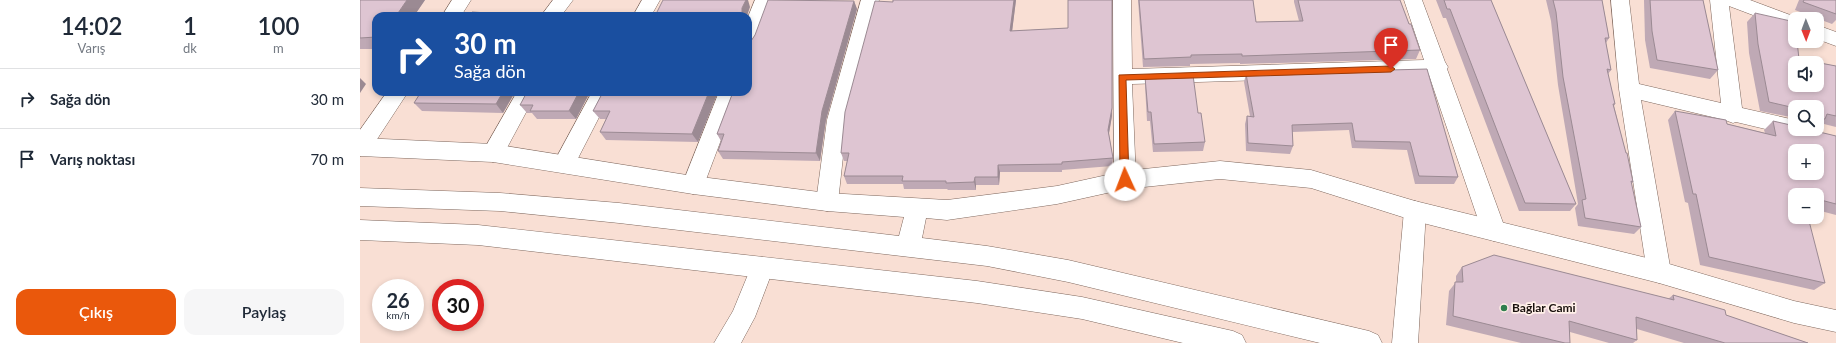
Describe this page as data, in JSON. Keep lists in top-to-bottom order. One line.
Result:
{"places":["Bağlar Cami"],"north":"bottom","page":{"eta":["14:02","Varış","1","dk","100","m"],"map_buttons":["+","−"],"turn":["30 m","Sağa dön"],"list":[{"name":"Sağa dön","value":"30 m"},{"name":"Varış noktası","value":"70 m"}],"speed":"26 km/h","limit":"30","buttons":["Çıkış","Paylaş"]}}
